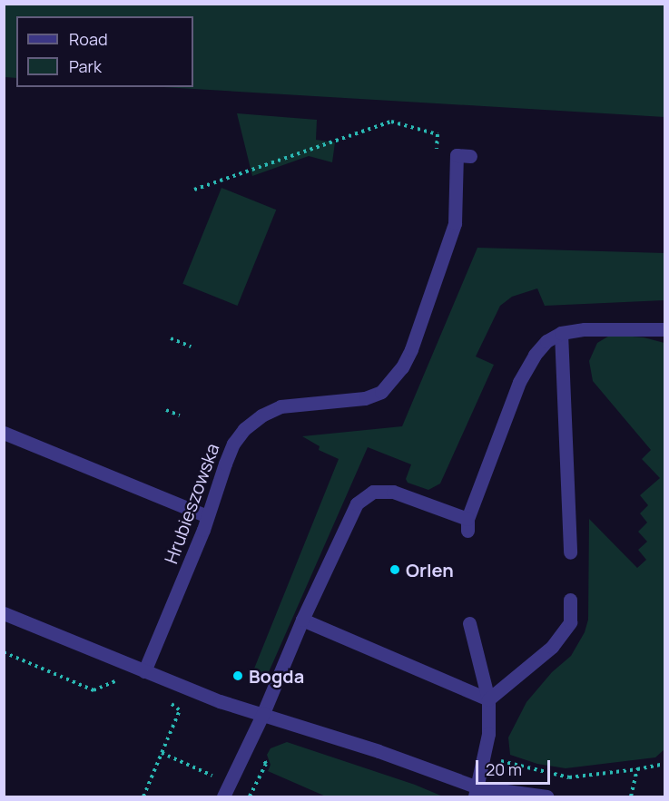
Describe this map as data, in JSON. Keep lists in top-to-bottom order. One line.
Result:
{"streets":{"street":["Hrubieszowska"]},"places":["Orlen","Bogda"],"legend":["Road","Park"],"scale_bar":"20 m"}
